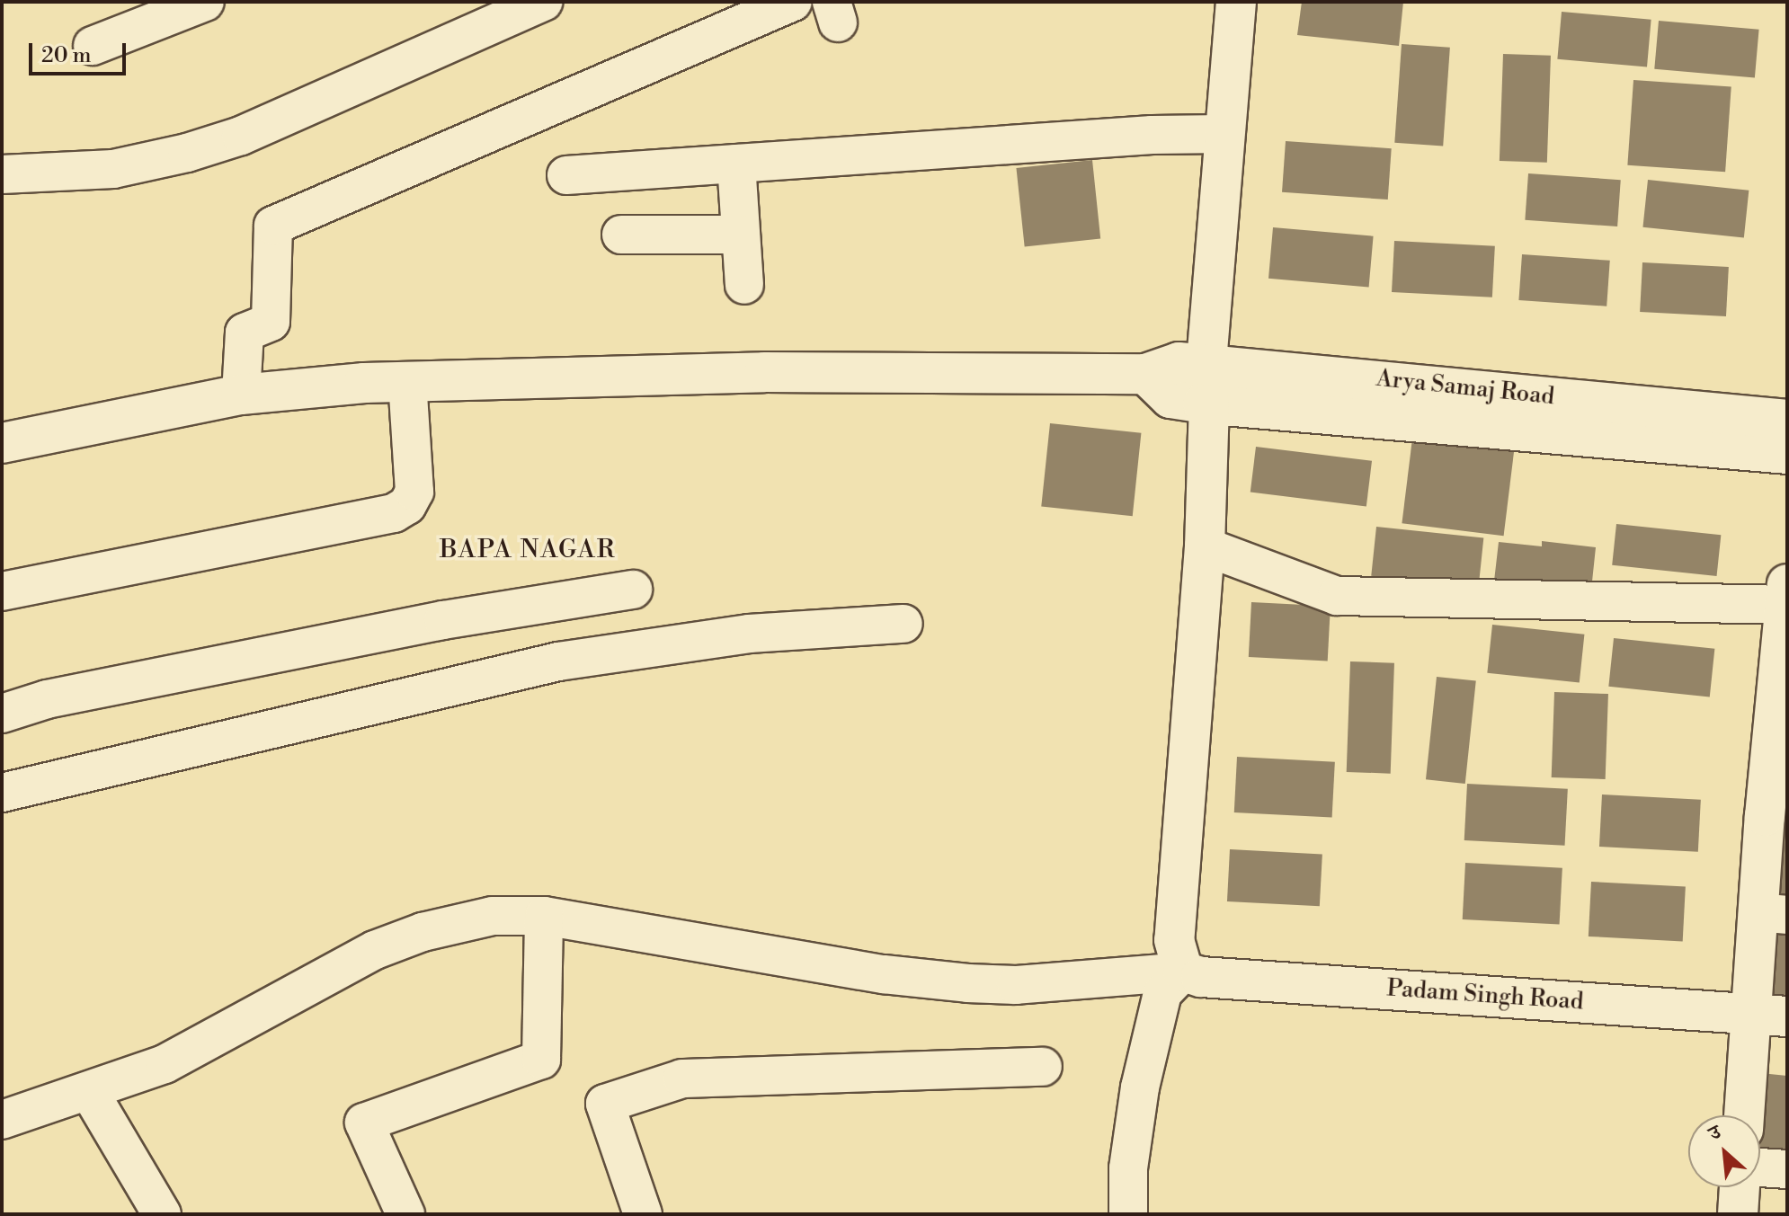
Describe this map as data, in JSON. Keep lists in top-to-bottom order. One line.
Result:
{"streets":{"street":["Arya Samaj Road","Padam Singh Road"]},"districts":["BAPA NAGAR"],"scale_bar":"20 m","north":"top left"}
